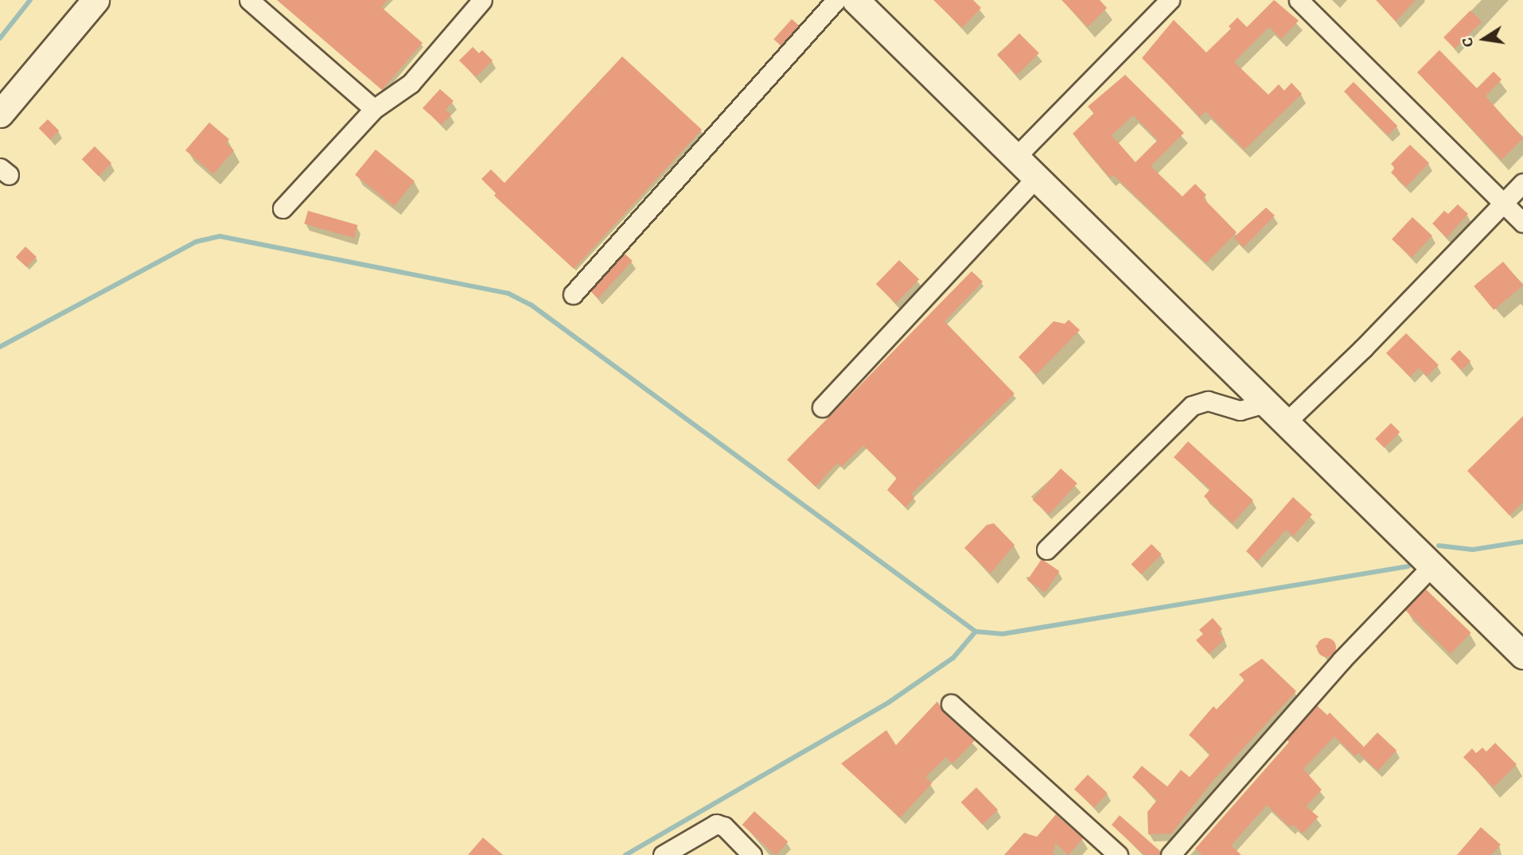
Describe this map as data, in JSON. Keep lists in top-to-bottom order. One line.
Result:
{"north":"left"}
